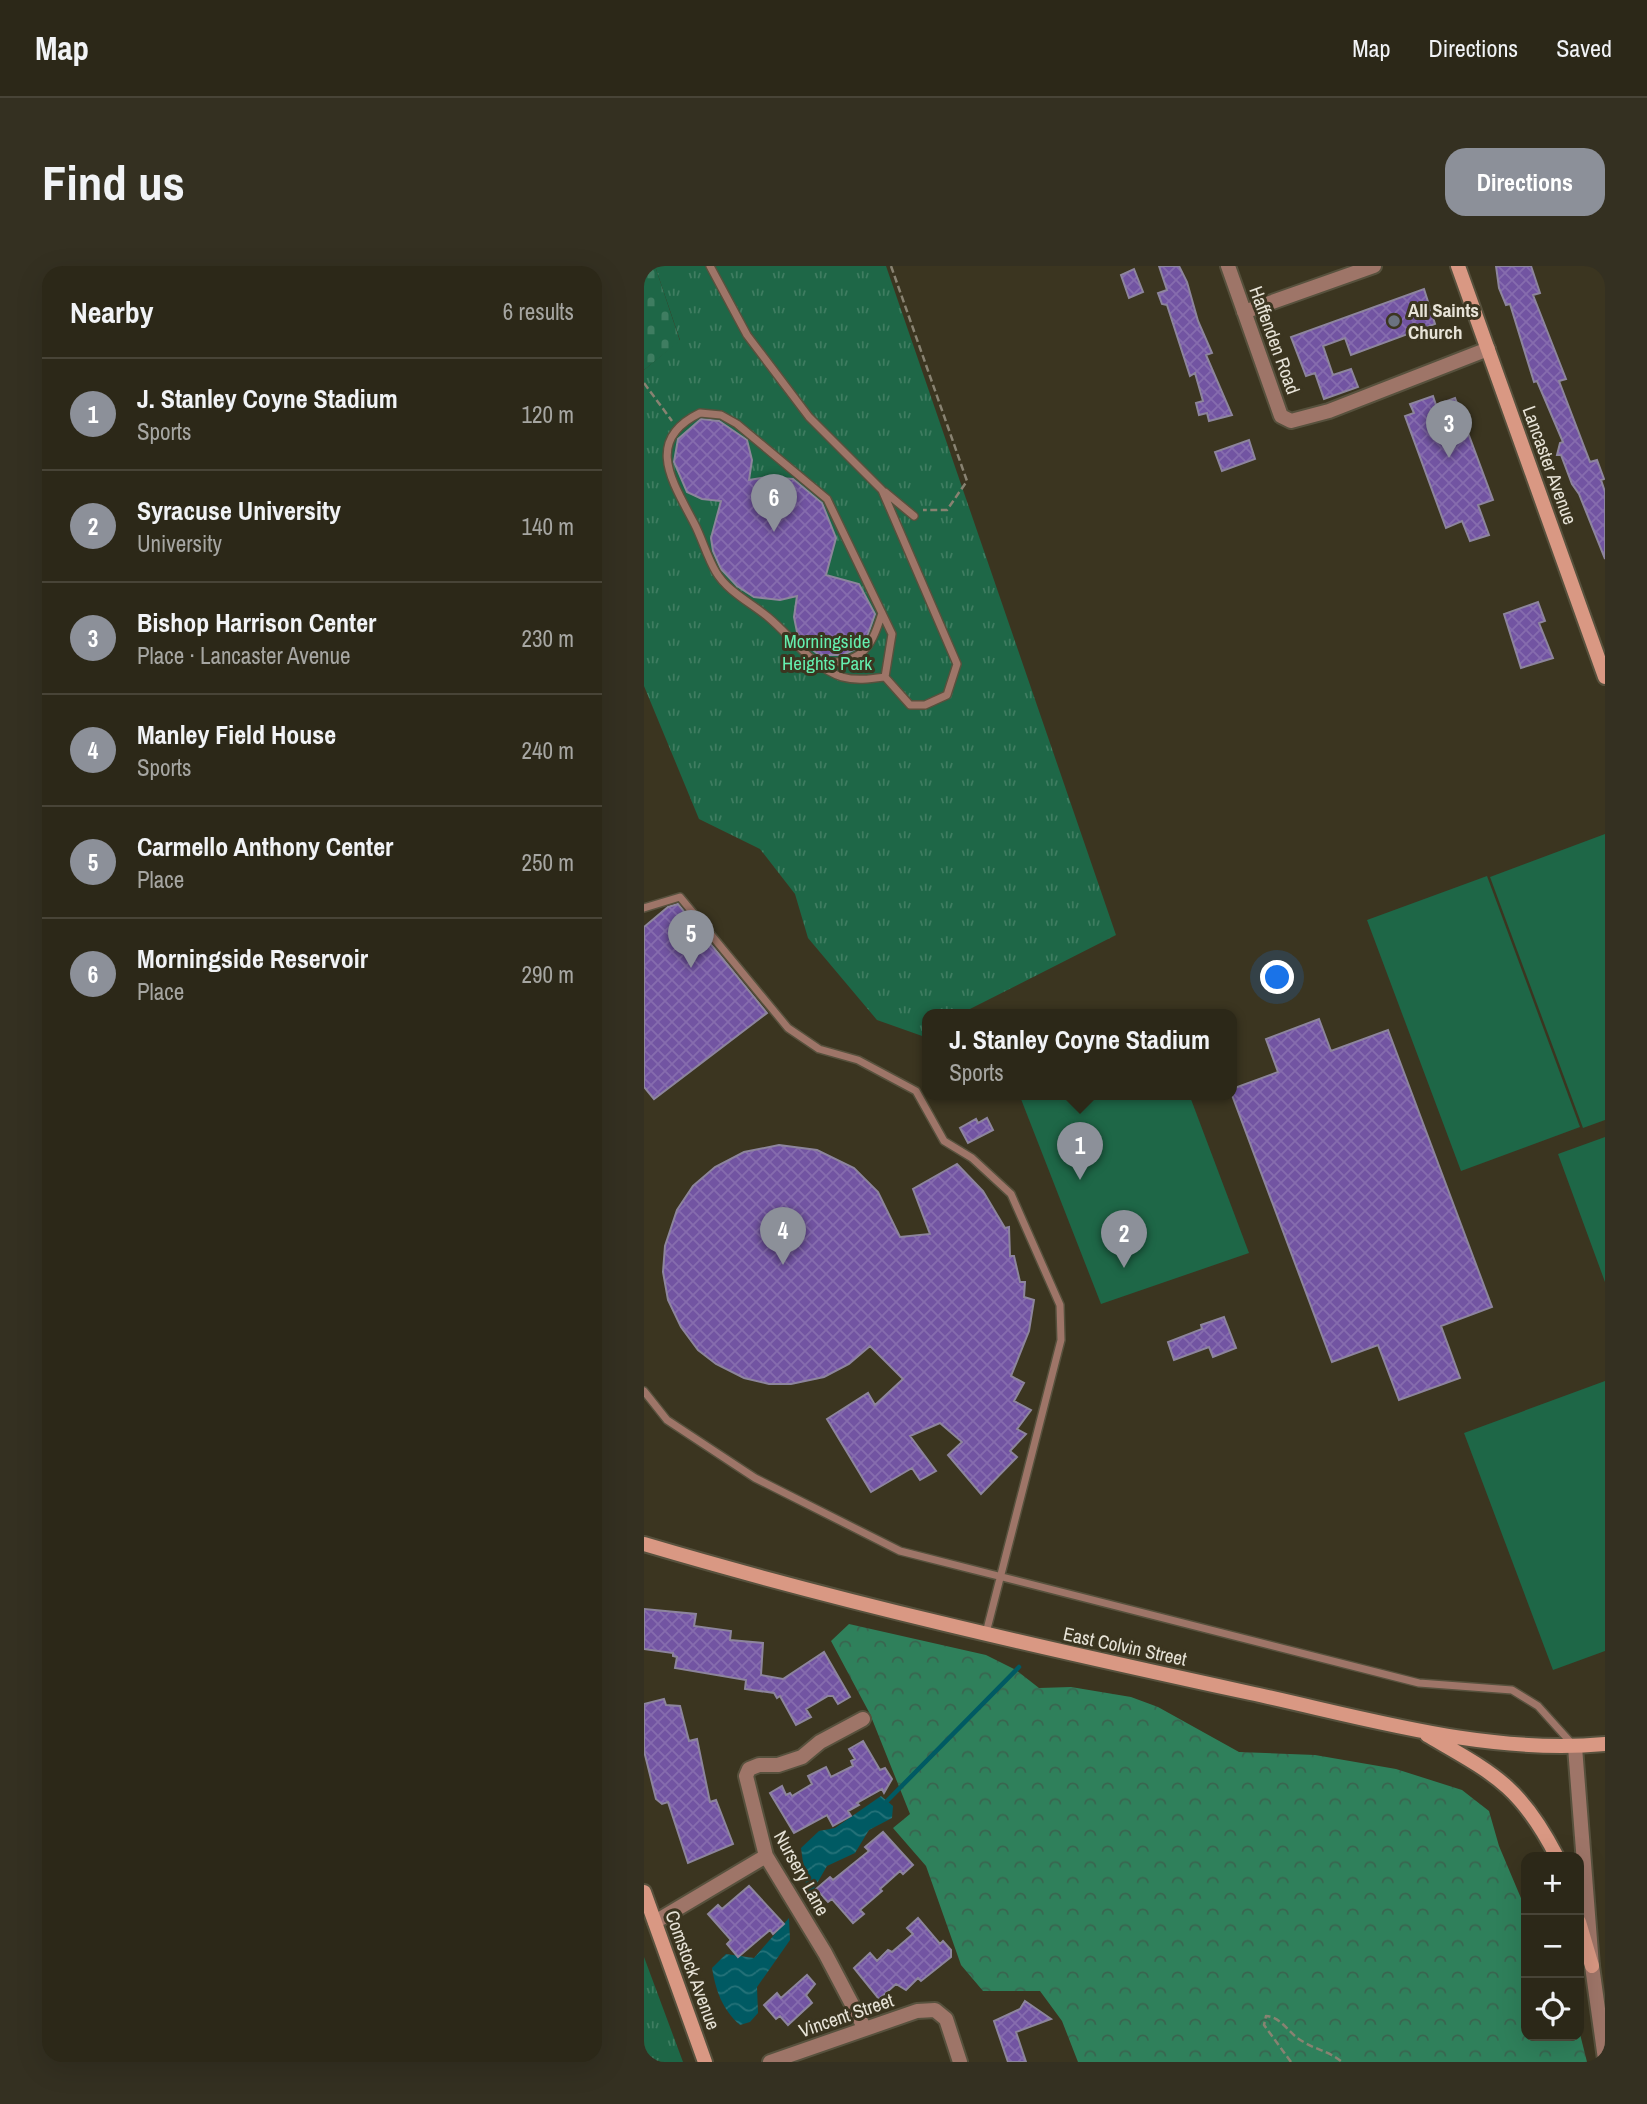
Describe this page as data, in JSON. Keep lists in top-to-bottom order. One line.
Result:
{"streets":{"street":["Haffenden Road","Lancaster Avenue","East Colvin Street","Nursery Lane","Comstock Avenue","Vincent Street"]},"crossings":[["Haffenden Road","Lancaster Avenue"],["Nursery Lane","Vincent Street"]],"parks":["Morningside Heights Park"],"places":["All Saints Church"],"page":{"header":"Map","nav":["Map","Directions","Saved"],"buttons":"Directions","title":"Find us","heading":["Nearby","6 results"],"list":[{"mark":"1","name":"J. Stanley Coyne Stadium","note":"Sports","value":"120 m"},{"mark":"2","name":"Syracuse University","note":"University","value":"140 m"},{"mark":"3","name":"Bishop Harrison Center","note":"Place · Lancaster Avenue","value":"230 m"},{"mark":"4","name":"Manley Field House","note":"Sports","value":"240 m"},{"mark":"5","name":"Carmello Anthony Center","note":"Place","value":"250 m"},{"mark":"6","name":"Morningside Reservoir","note":"Place","value":"290 m"}],"pins":["3","6","5","1","4","2"],"popup":["J. Stanley Coyne Stadium","Sports"],"map_buttons":["+","−"]}}
